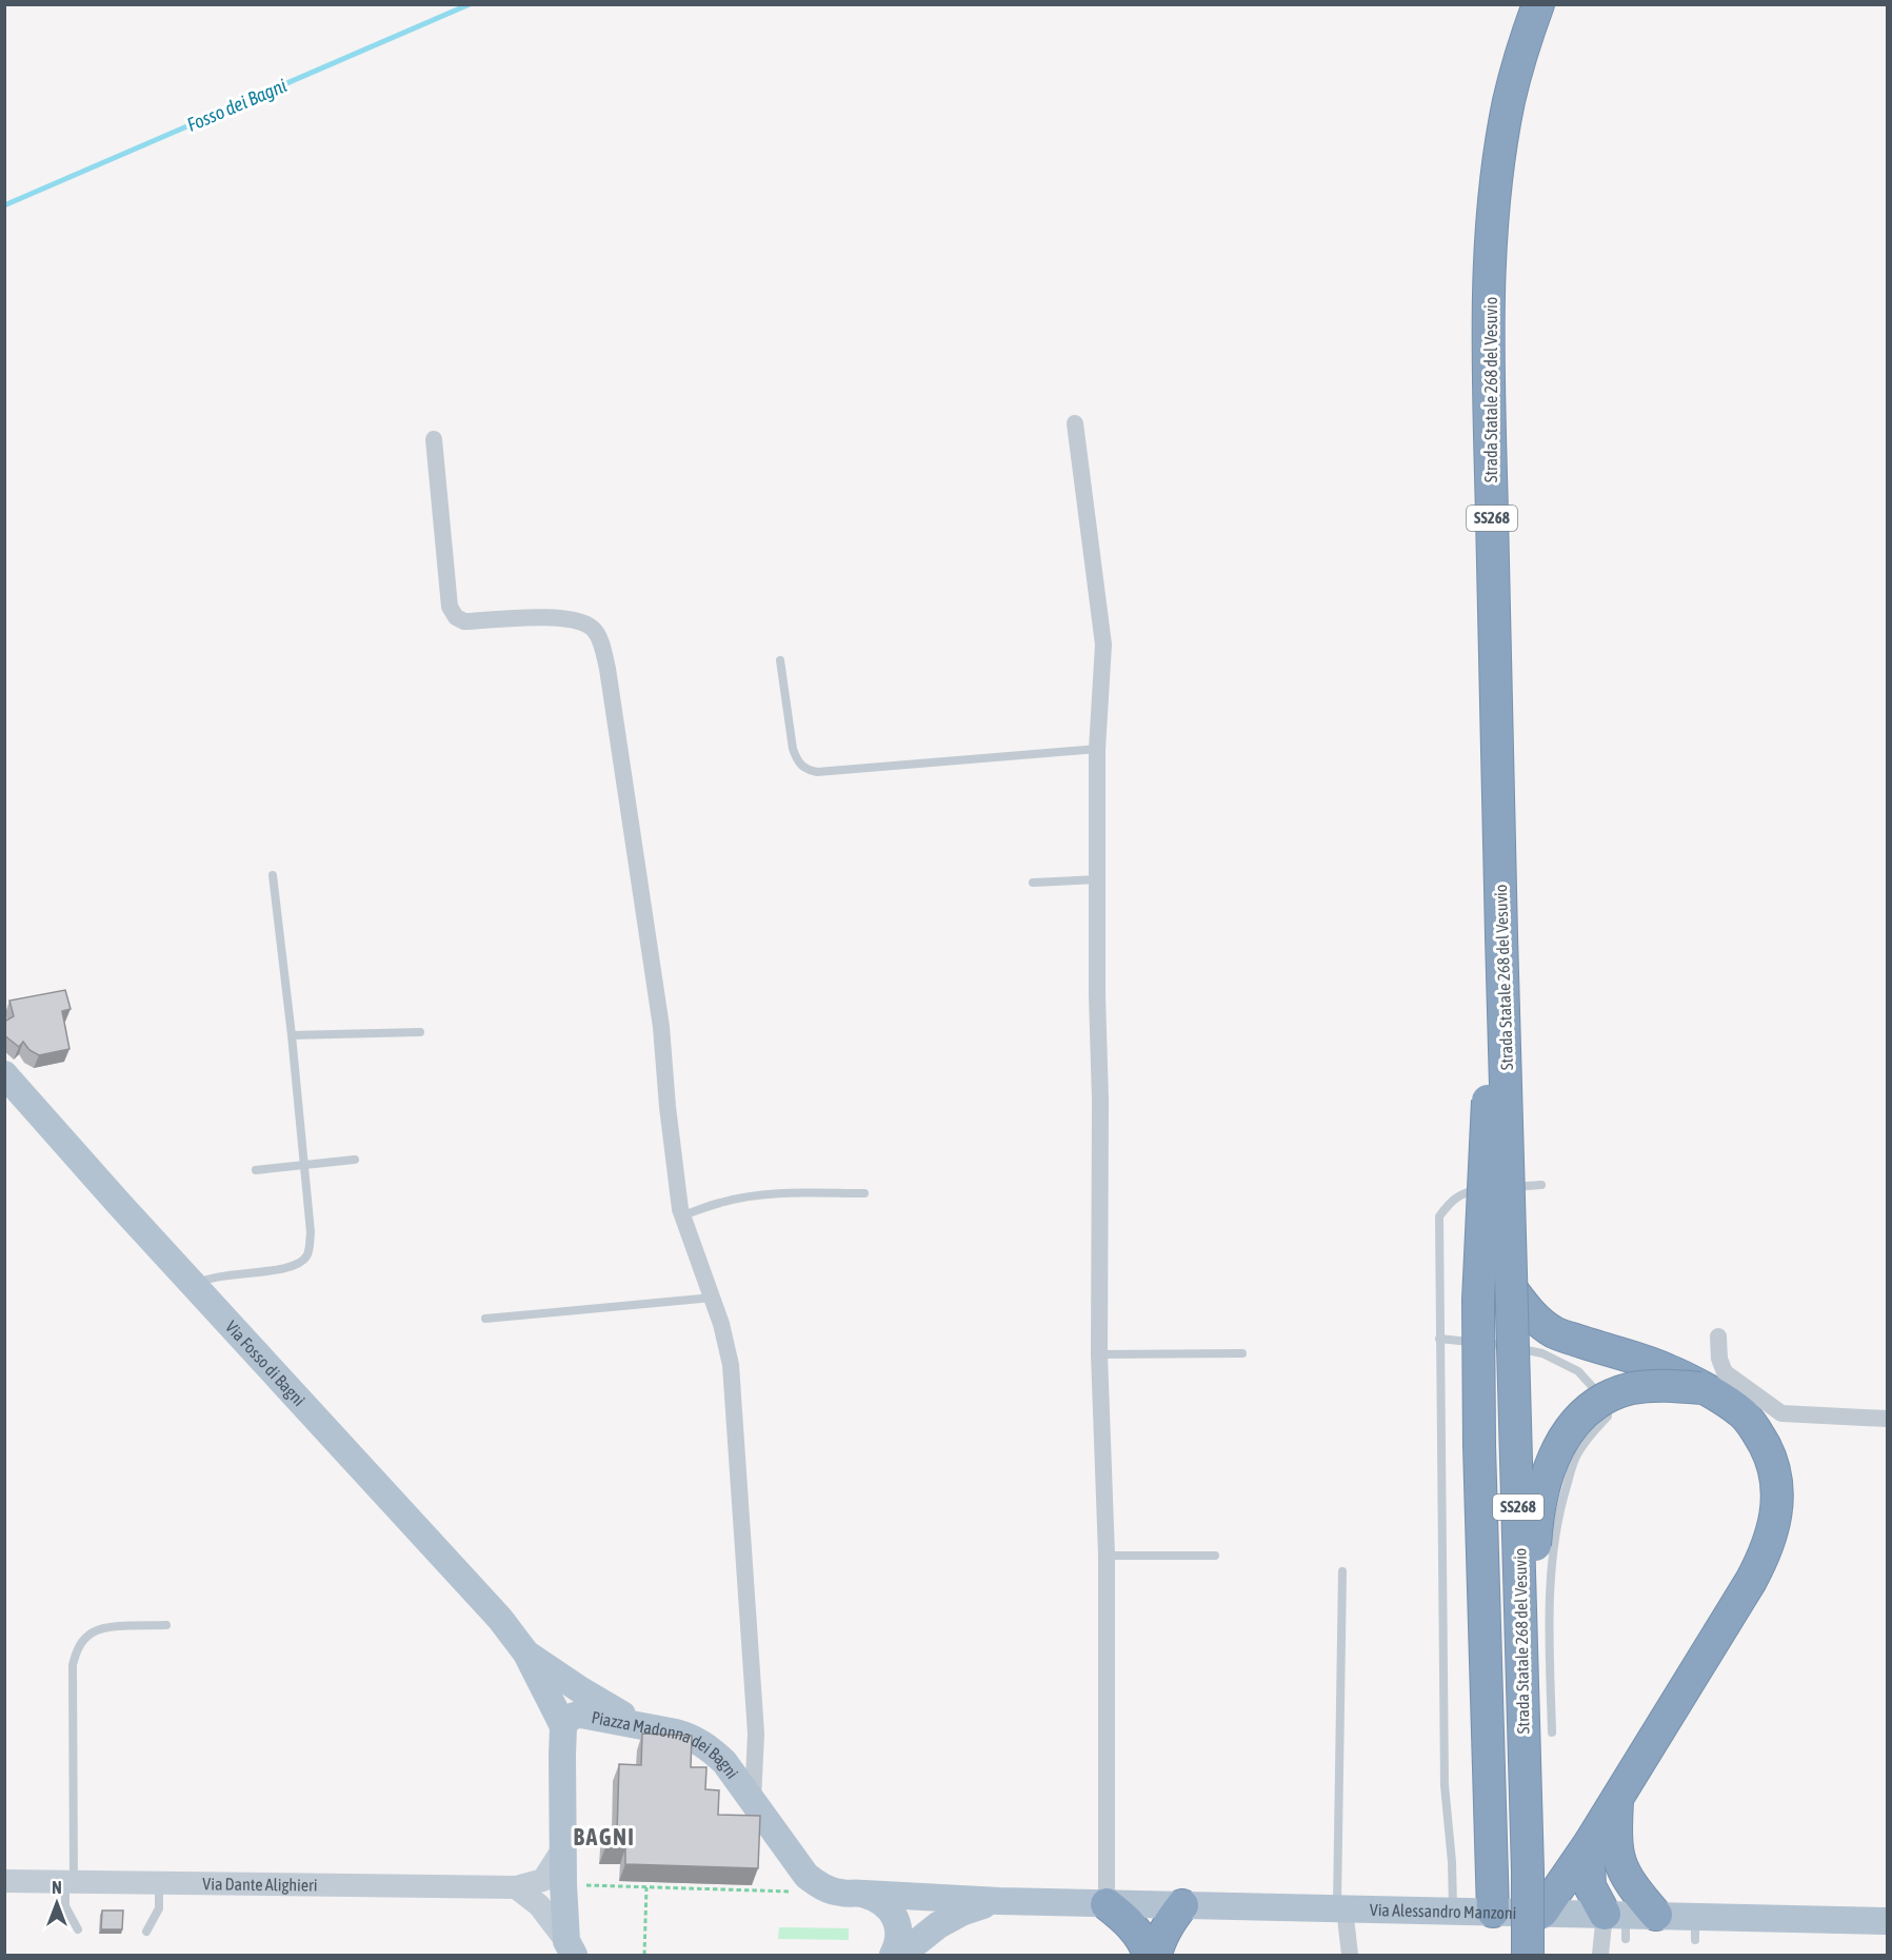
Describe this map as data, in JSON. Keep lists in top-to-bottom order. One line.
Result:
{"streets":{"highway":["Strada Statale 268 del Vesuvio","SS268"],"main road":["Via Fosso di Bagni","Piazza Madonna dei Bagni","Via Dante Alighieri","Via Alessandro Manzoni"]},"crossings":[["Via Fosso di Bagni","Piazza Madonna dei Bagni"],["Piazza Madonna dei Bagni","Via Dante Alighieri"],["Piazza Madonna dei Bagni","Via Alessandro Manzoni"]],"districts":["BAGNI"],"water":["Fosso dei Bagni"],"north":"top"}
